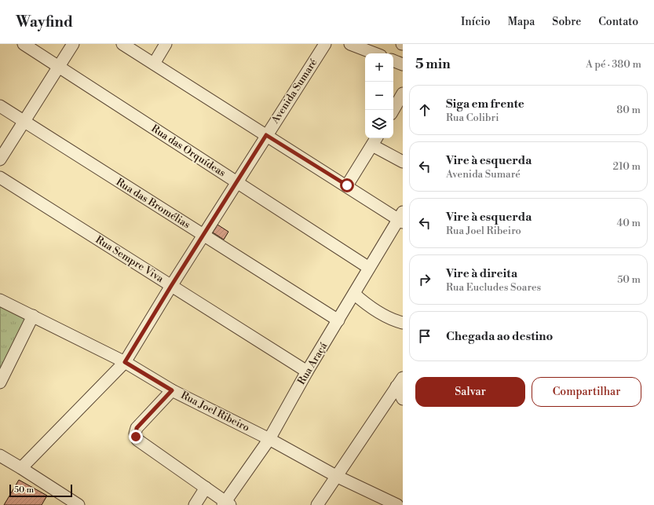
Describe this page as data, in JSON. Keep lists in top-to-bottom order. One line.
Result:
{"streets":{"street":["Avenida Sumaré","Rua das Orquídeas","Rua das Bromélias","Rua Sempre Viva","Rua Araçá","Rua Joel Ribeiro"]},"crossings":[["Avenida Sumaré","Rua das Orquídeas"],["Avenida Sumaré","Rua das Bromélias"],["Avenida Sumaré","Rua Sempre Viva"],["Avenida Sumaré","Rua Joel Ribeiro"],["Rua das Orquídeas","Rua Araçá"],["Rua das Bromélias","Rua Araçá"],["Rua Sempre Viva","Rua Araçá"],["Rua Araçá","Rua Joel Ribeiro"]],"scale_bar":"50 m","page":{"header":"Wayfind","nav":["Início","Mapa","Sobre","Contato"],"heading":["5 min","A pé · 380 m"],"map_buttons":["+","−"],"list":[["Siga em frente","Rua Colibri","80 m"],["Vire à esquerda","Avenida Sumaré","210 m"],["Vire à esquerda","Rua Joel Ribeiro","40 m"],["Vire à direita","Rua Eucludes Soares","50 m"],"Chegada ao destino"],"buttons":["Salvar","Compartilhar"],"scale":"50 m"}}
